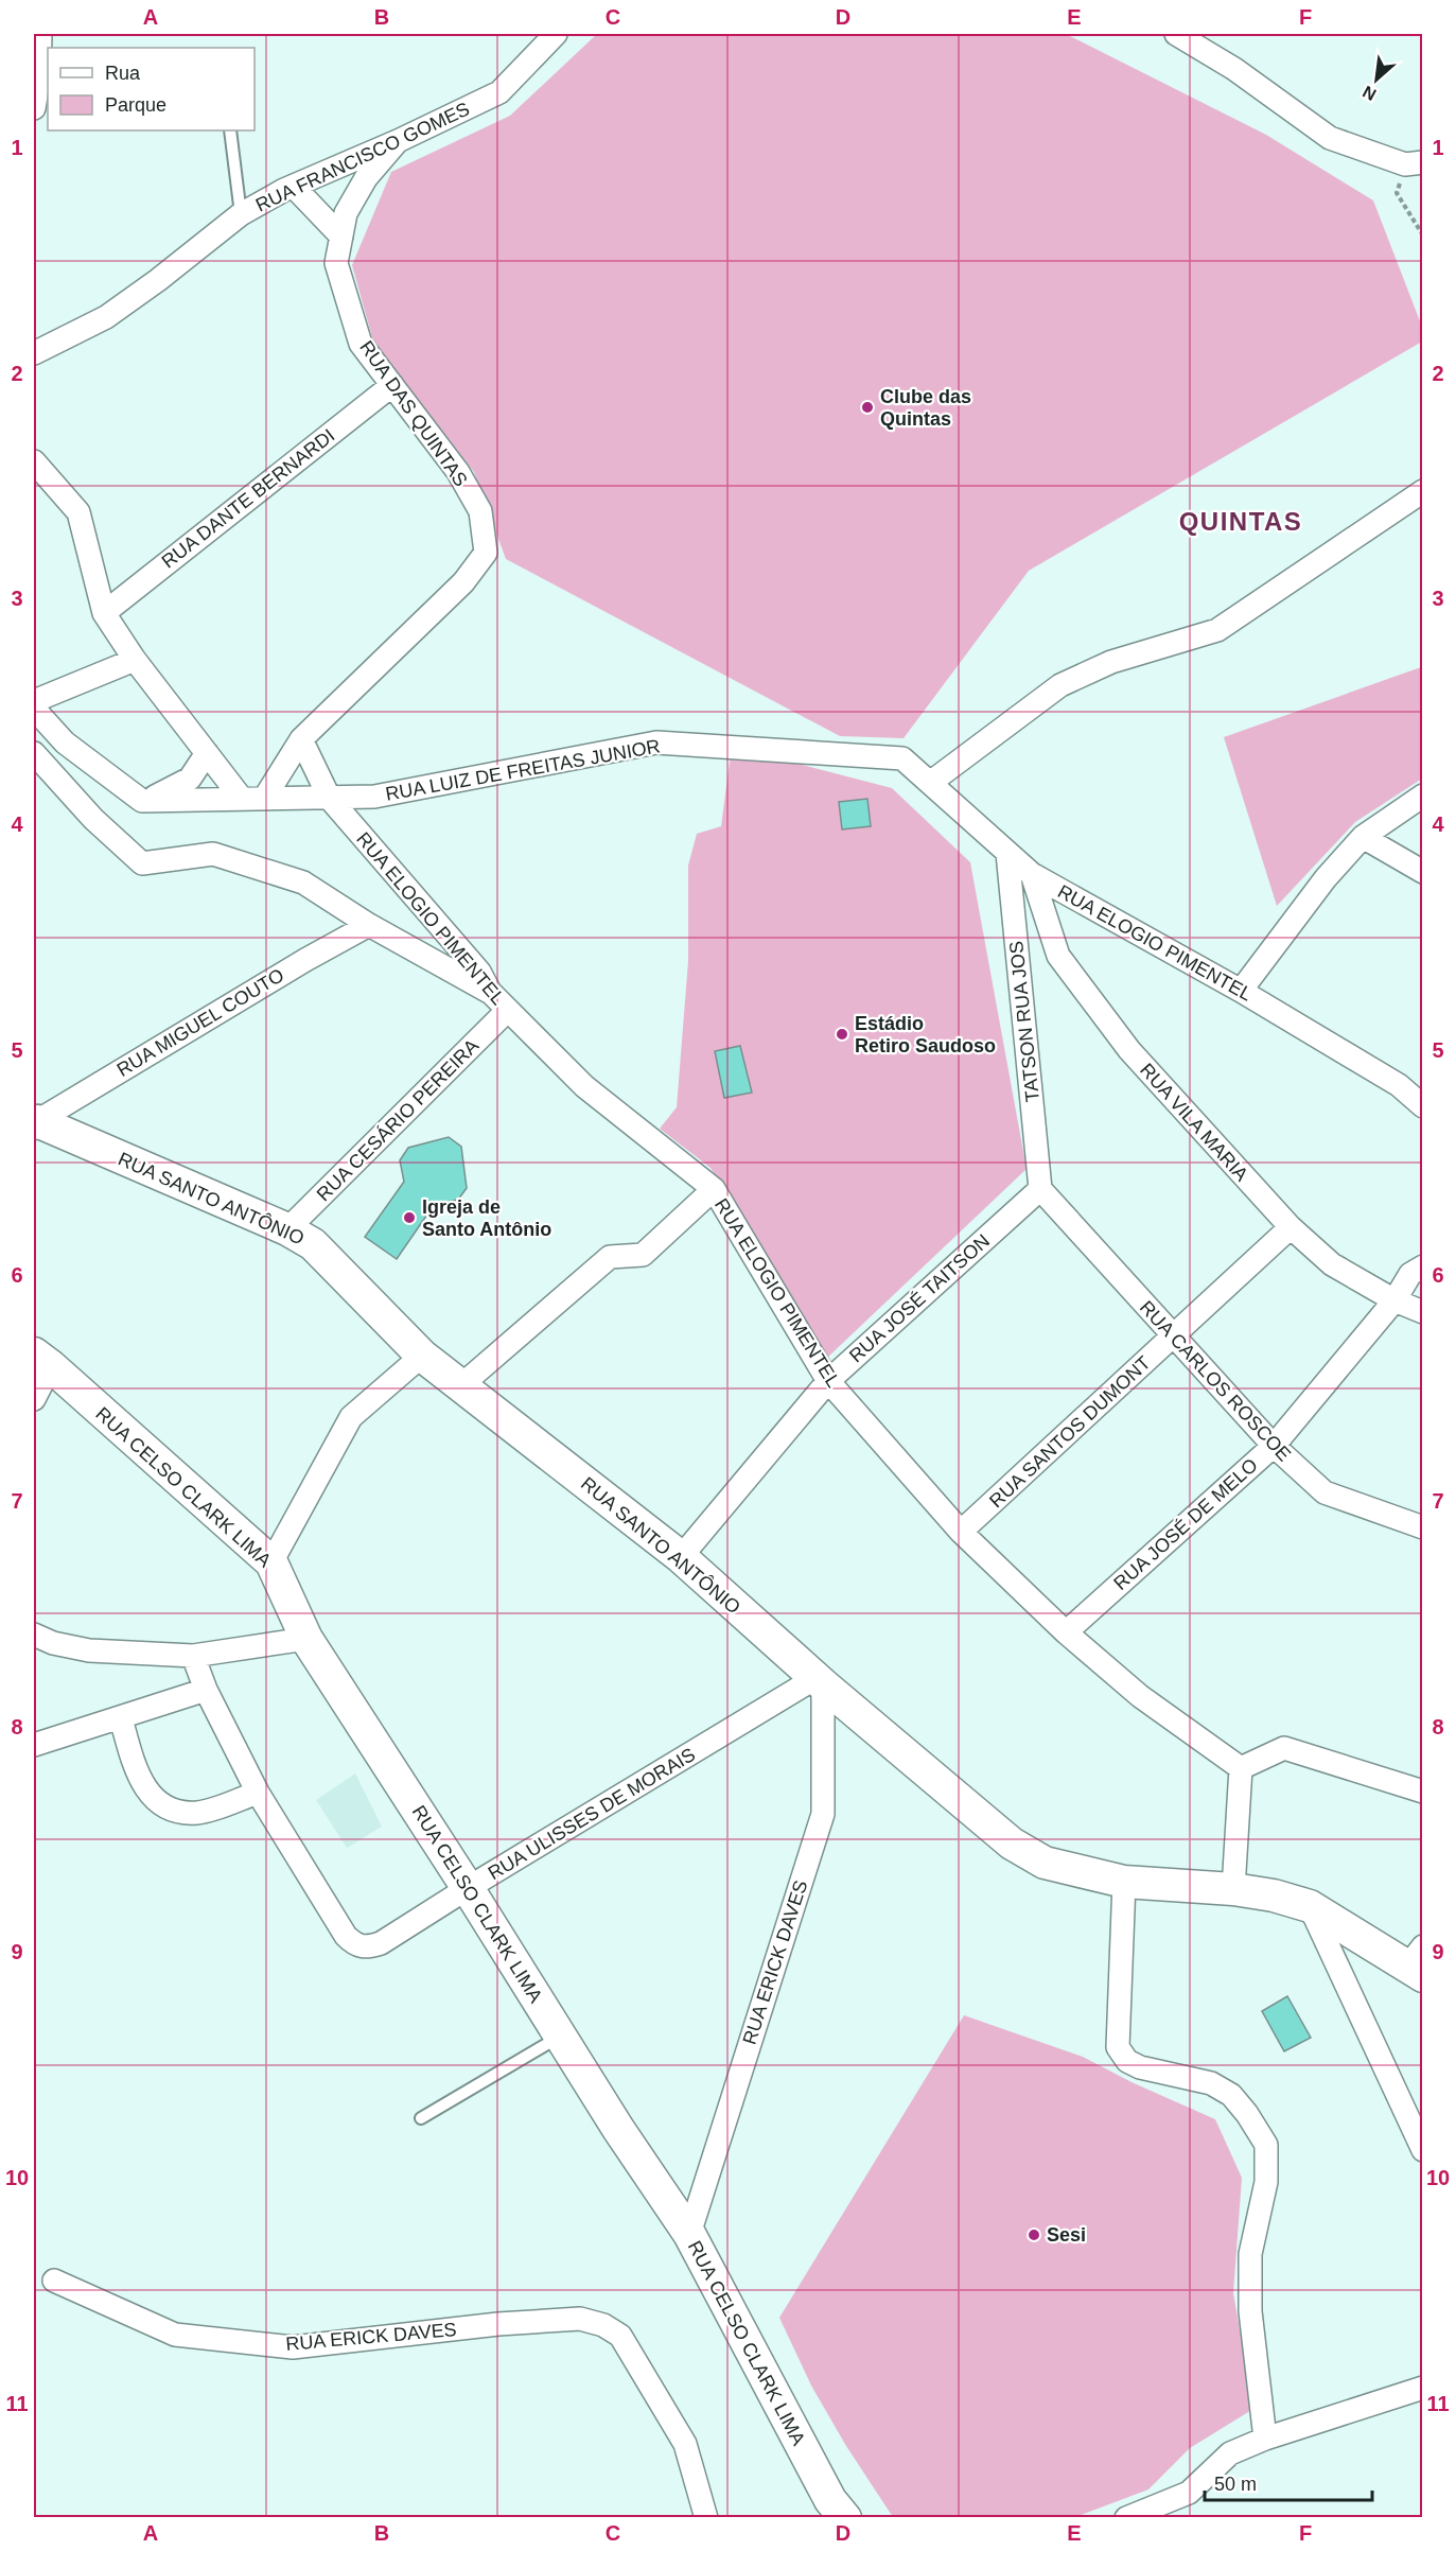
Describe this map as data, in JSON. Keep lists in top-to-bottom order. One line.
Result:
{"streets":{"street":["RUA FRANCISCO GOMES","RUA DAS QUINTAS","RUA DANTE BERNARDI","RUA LUIZ DE FREITAS JUNIOR","RUA ELOGIO PIMENTEL","TATSON RUA JOS","RUA MIGUEL COUTO","RUA CESÁRIO PEREIRA","RUA VILA MARIA","RUA SANTO ANTÔNIO","RUA JOSÉ TAITSON","RUA CARLOS ROSCOE","RUA SANTOS DUMONT","RUA CELSO CLARK LIMA","RUA JOSÉ DE MELO","RUA ULISSES DE MORAIS","RUA ERICK DAVES"]},"crossings":[["RUA FRANCISCO GOMES","RUA DAS QUINTAS"],["RUA DAS QUINTAS","RUA DANTE BERNARDI"],["RUA DAS QUINTAS","RUA ELOGIO PIMENTEL"],["RUA LUIZ DE FREITAS JUNIOR","RUA ELOGIO PIMENTEL"],["RUA ELOGIO PIMENTEL","TATSON RUA JOS"],["RUA ELOGIO PIMENTEL","RUA CESÁRIO PEREIRA"],["RUA ELOGIO PIMENTEL","RUA VILA MARIA"],["RUA ELOGIO PIMENTEL","RUA JOSÉ TAITSON"],["RUA ELOGIO PIMENTEL","RUA SANTOS DUMONT"],["RUA ELOGIO PIMENTEL","RUA JOSÉ DE MELO"],["TATSON RUA JOS","RUA JOSÉ TAITSON"],["TATSON RUA JOS","RUA CARLOS ROSCOE"],["RUA MIGUEL COUTO","RUA SANTO ANTÔNIO"],["RUA CESÁRIO PEREIRA","RUA SANTO ANTÔNIO"],["RUA VILA MARIA","RUA SANTOS DUMONT"],["RUA VILA MARIA","RUA JOSÉ DE MELO"],["RUA SANTO ANTÔNIO","RUA JOSÉ TAITSON"],["RUA SANTO ANTÔNIO","RUA ULISSES DE MORAIS"],["RUA SANTO ANTÔNIO","RUA ERICK DAVES"],["RUA JOSÉ TAITSON","RUA CARLOS ROSCOE"],["RUA CARLOS ROSCOE","RUA SANTOS DUMONT"],["RUA CARLOS ROSCOE","RUA JOSÉ DE MELO"],["RUA CELSO CLARK LIMA","RUA ULISSES DE MORAIS"],["RUA CELSO CLARK LIMA","RUA ERICK DAVES"],["RUA ULISSES DE MORAIS","RUA ERICK DAVES"]],"districts":["QUINTAS"],"places":["Clube das Quintas","Estádio Retiro Saudoso","Igreja de Santo Antônio","Sesi"],"legend":["Rua","Parque"],"scale_bar":"50 m","north":"bottom left","grid":{"columns":["A","B","C","D","E","F"],"rows":["1","2","3","4","5","6","7","8","9","10","11"]}}
